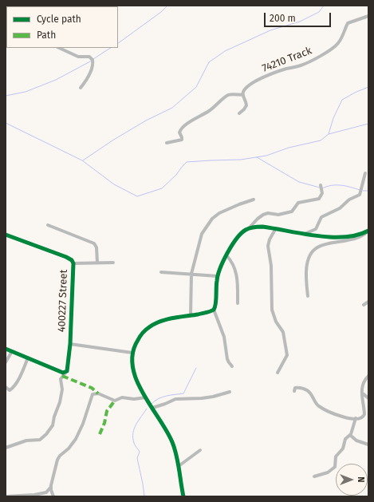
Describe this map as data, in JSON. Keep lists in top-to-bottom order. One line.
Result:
{"streets":{"street":["74210 Track","400227 Street"]},"legend":["Cycle path","Path"],"scale_bar":"200 m","north":"right"}
